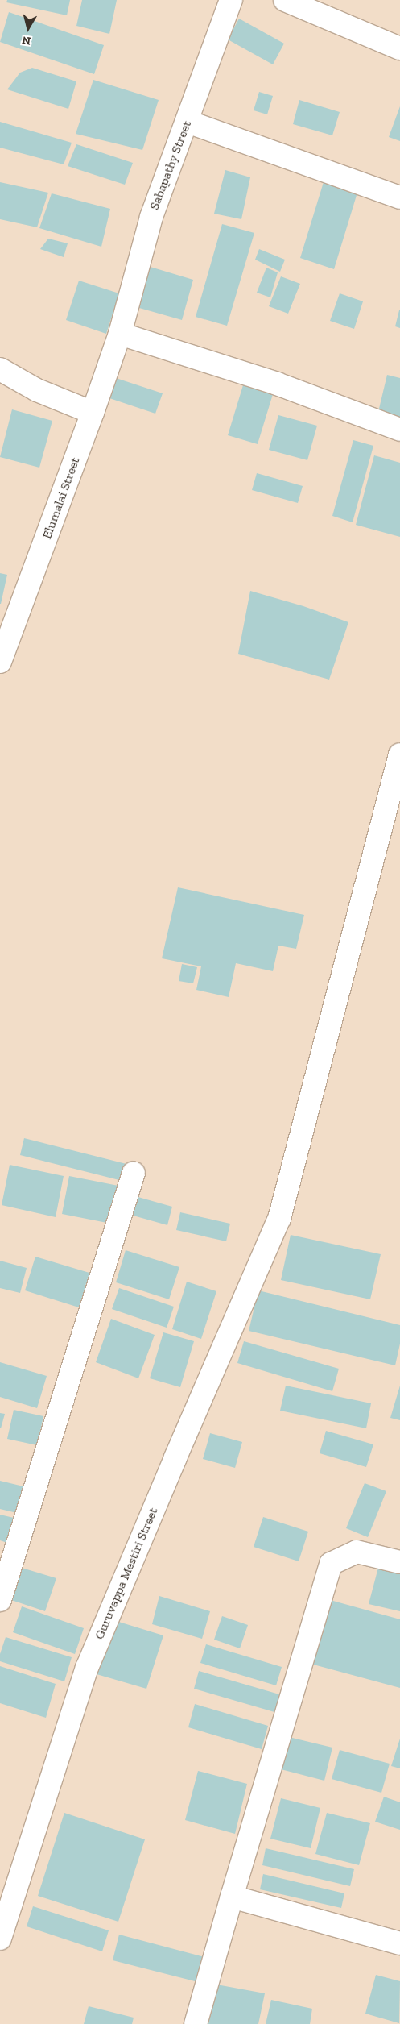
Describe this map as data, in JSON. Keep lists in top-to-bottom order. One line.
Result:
{"streets":{"street":["Sabapathy Street","Elumalai Street","Guruvappa Mestiri Street"]},"crossings":[["Sabapathy Street","Elumalai Street"]],"north":"bottom"}
